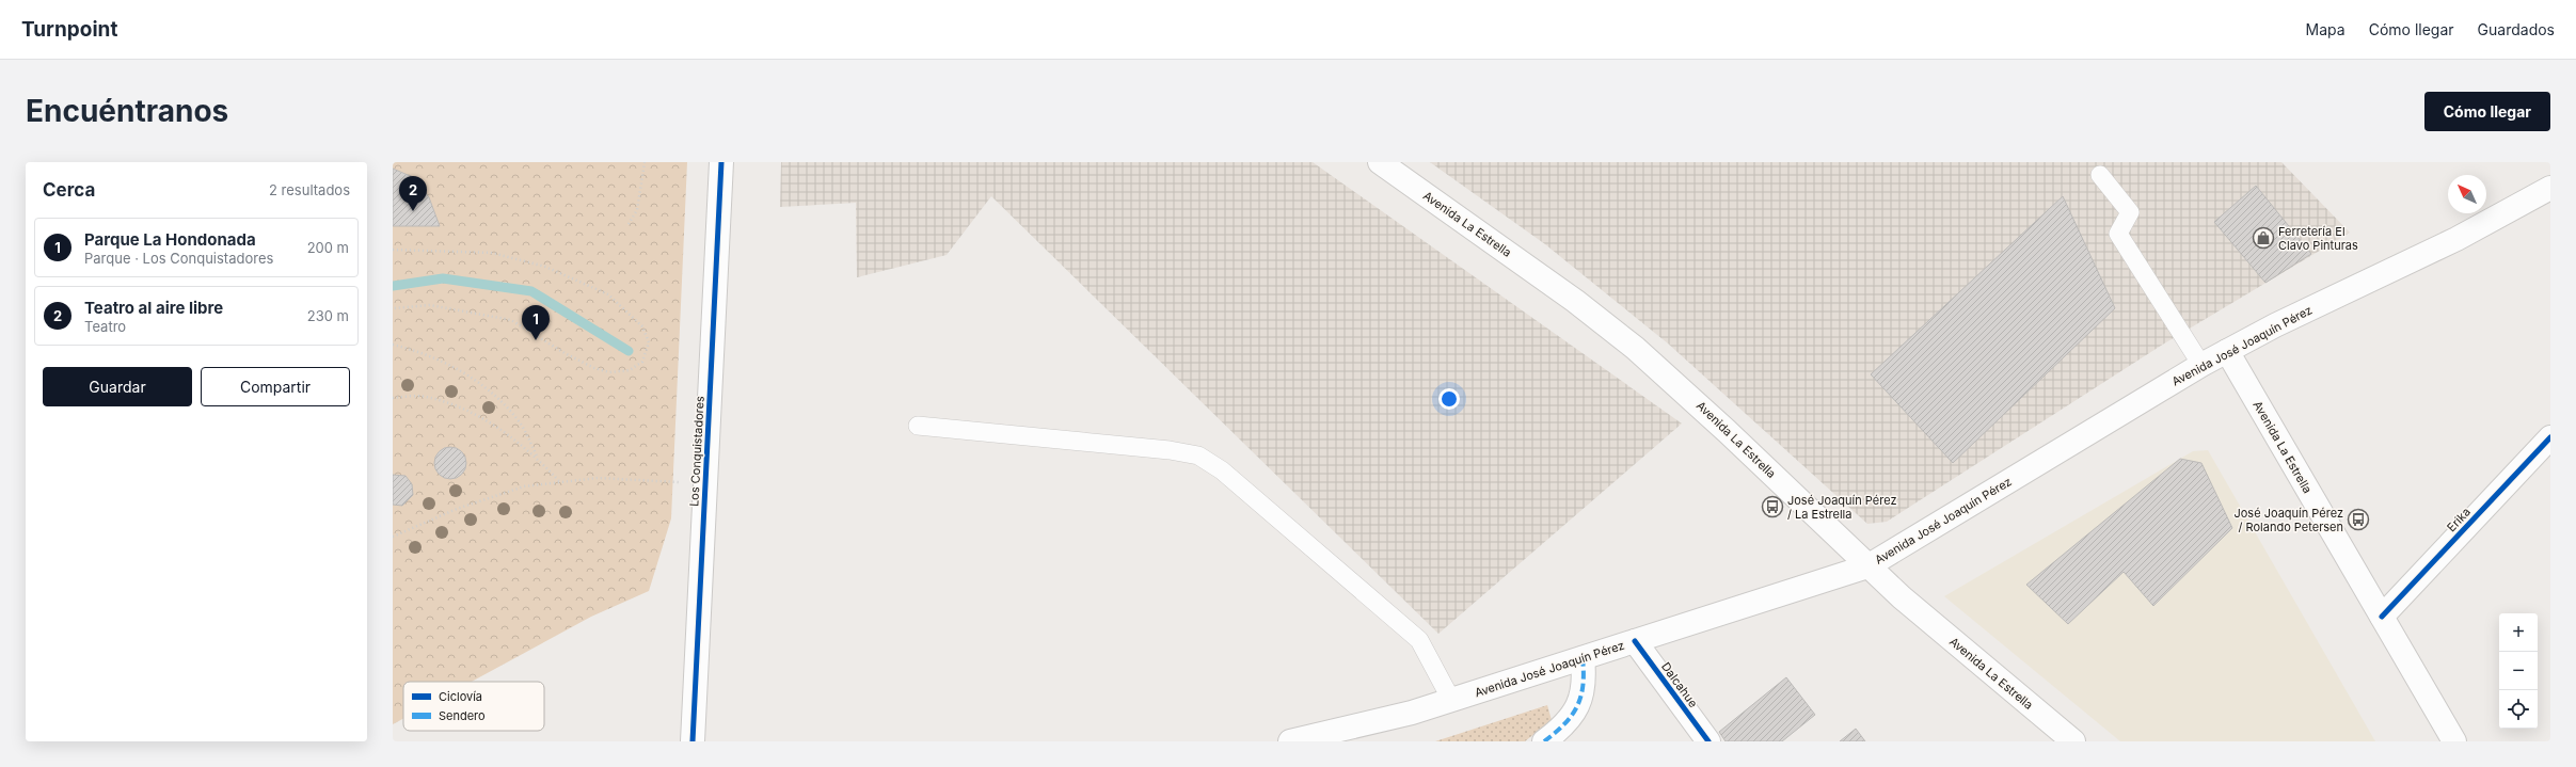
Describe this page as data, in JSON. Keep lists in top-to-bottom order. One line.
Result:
{"streets":{"main road":["Avenida La Estrella","Avenida José Joaquín Pérez","Los Conquistadores","Erika","Dalcahue"]},"crossings":[["Avenida La Estrella","Avenida José Joaquín Pérez"],["Avenida La Estrella","Erika"],["Avenida José Joaquín Pérez","Dalcahue"]],"places":{"shop":["Ferretería El Clavo Pinturas"],"bus stop":["José Joaquín Pérez / La Estrella","José Joaquín Pérez / Rolando Petersen"]},"legend":["Ciclovía","Sendero"],"north":"top left","page":{"header":"Turnpoint","nav":["Mapa","Cómo llegar","Guardados"],"buttons":["Cómo llegar",["Guardar","Compartir"]],"title":"Encuéntranos","heading":["Cerca","2 resultados"],"pins":["2","1"],"list":[{"mark":"1","name":"Parque La Hondonada","note":"Parque · Los Conquistadores","value":"200 m"},{"mark":"2","name":"Teatro al aire libre","note":"Teatro","value":"230 m"}],"map_buttons":["+","−"]}}
